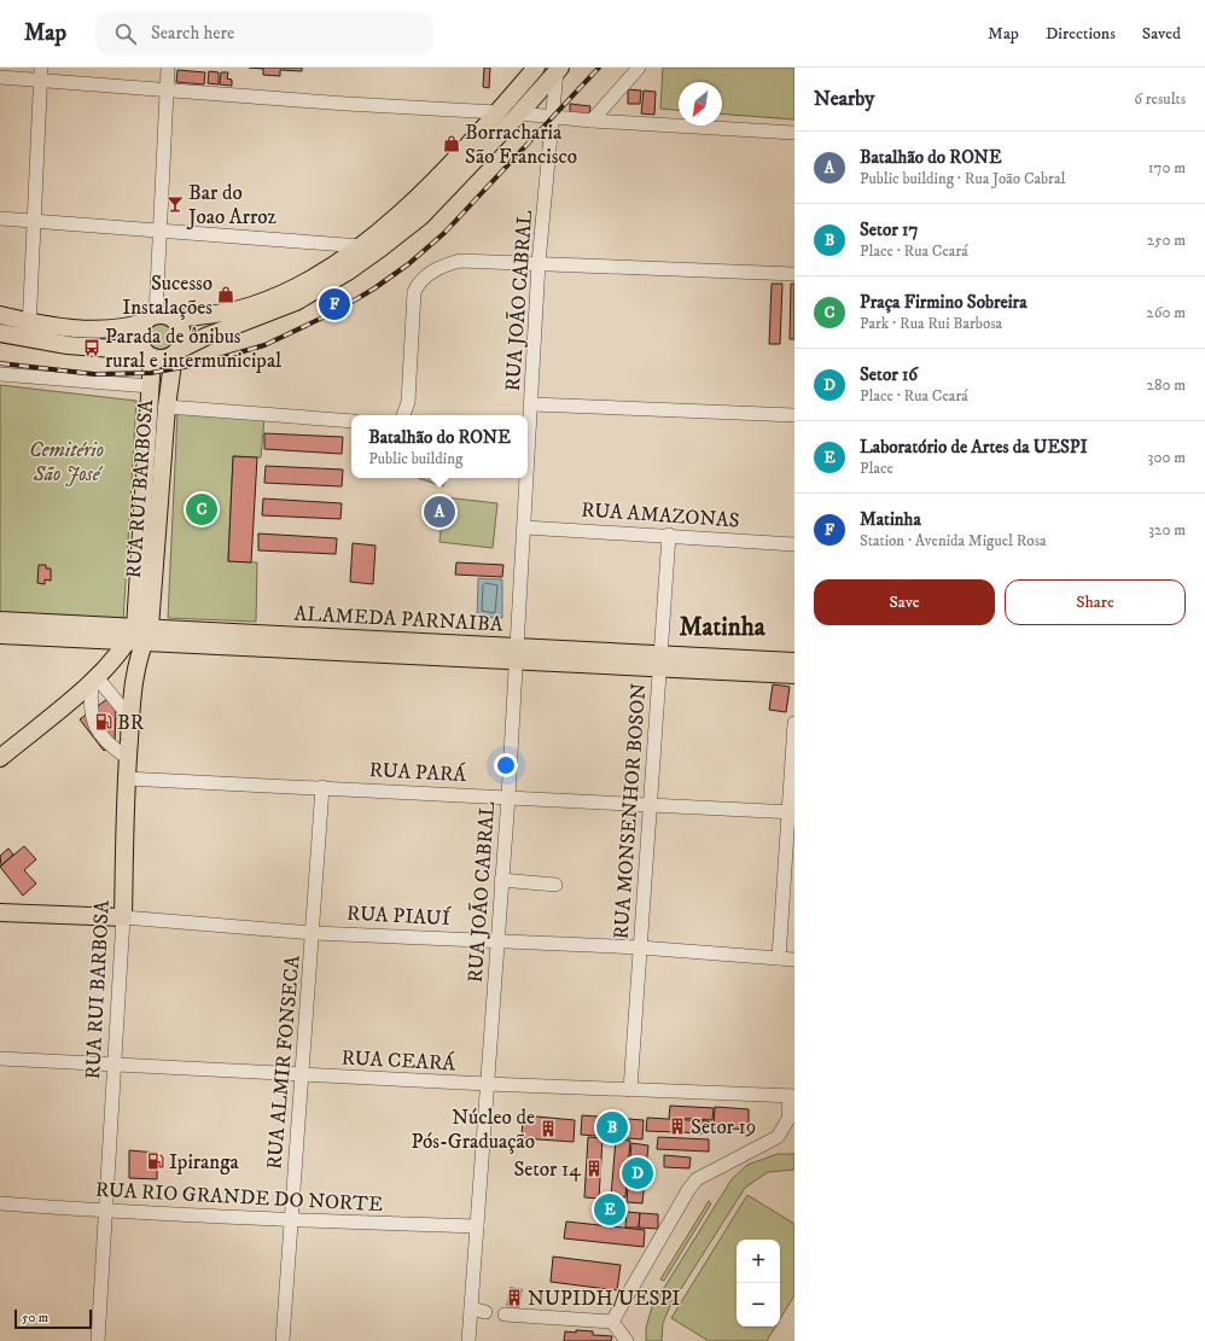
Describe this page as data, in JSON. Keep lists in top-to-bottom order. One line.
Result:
{"streets":{"main road":["RUA RUI BARBOSA","ALAMEDA PARNAIBA","RUA PIAUÍ"],"street":["RUA JOÃO CABRAL","RUA AMAZONAS","RUA PARÁ","RUA MONSENHOR BOSON","RUA CEARÁ","RUA ALMIR FONSECA","RUA RIO GRANDE DO NORTE"]},"crossings":[["RUA JOÃO CABRAL","RUA AMAZONAS"],["RUA JOÃO CABRAL","ALAMEDA PARNAIBA"],["RUA JOÃO CABRAL","RUA PARÁ"],["RUA JOÃO CABRAL","RUA PIAUÍ"],["RUA JOÃO CABRAL","RUA CEARÁ"],["RUA JOÃO CABRAL","RUA RIO GRANDE DO NORTE"],["RUA RUI BARBOSA","ALAMEDA PARNAIBA"],["RUA RUI BARBOSA","RUA PARÁ"],["RUA RUI BARBOSA","RUA PIAUÍ"],["RUA RUI BARBOSA","RUA CEARÁ"],["RUA RUI BARBOSA","RUA RIO GRANDE DO NORTE"],["RUA AMAZONAS","RUA MONSENHOR BOSON"],["ALAMEDA PARNAIBA","RUA MONSENHOR BOSON"],["RUA PARÁ","RUA MONSENHOR BOSON"],["RUA PARÁ","RUA ALMIR FONSECA"],["RUA MONSENHOR BOSON","RUA PIAUÍ"],["RUA MONSENHOR BOSON","RUA CEARÁ"],["RUA PIAUÍ","RUA ALMIR FONSECA"],["RUA CEARÁ","RUA ALMIR FONSECA"],["RUA ALMIR FONSECA","RUA RIO GRANDE DO NORTE"]],"districts":["Matinha"],"parks":["Cemitério São José"],"places":{"shop":["Borracharia São Francisco","Sucesso Instalações"],"bar":["Bar do Joao Arroz"],"bus stop":["Parada de ônibus rural e intermunicipal"],"fuel station":["BR","Ipiranga"],"building":["Setor 19","Núcleo de Pós-Graduação","Setor 14","NUPIDH/UESPI"]},"scale_bar":"50 m","north":"bottom left","page":{"header":"Map","search":"Search here","nav":["Map","Directions","Saved"],"heading":["Nearby","6 results"],"list":[{"mark":"A","name":"Batalhão do RONE","note":"Public building · Rua João Cabral","value":"170 m"},{"mark":"B","name":"Setor 17","note":"Place · Rua Ceará","value":"250 m"},{"mark":"C","name":"Praça Firmino Sobreira","note":"Park · Rua Rui Barbosa","value":"260 m"},{"mark":"D","name":"Setor 16","note":"Place · Rua Ceará","value":"280 m"},{"mark":"E","name":"Laboratório de Artes da UESPI","note":"Place","value":"300 m"},{"mark":"F","name":"Matinha","note":"Station · Avenida Miguel Rosa","value":"320 m"}],"pins":["F","C","A","B","D","E"],"popup":["Batalhão do RONE","Public building"],"buttons":["Save","Share"],"map_buttons":["+","−"],"scale":"50 m"}}
